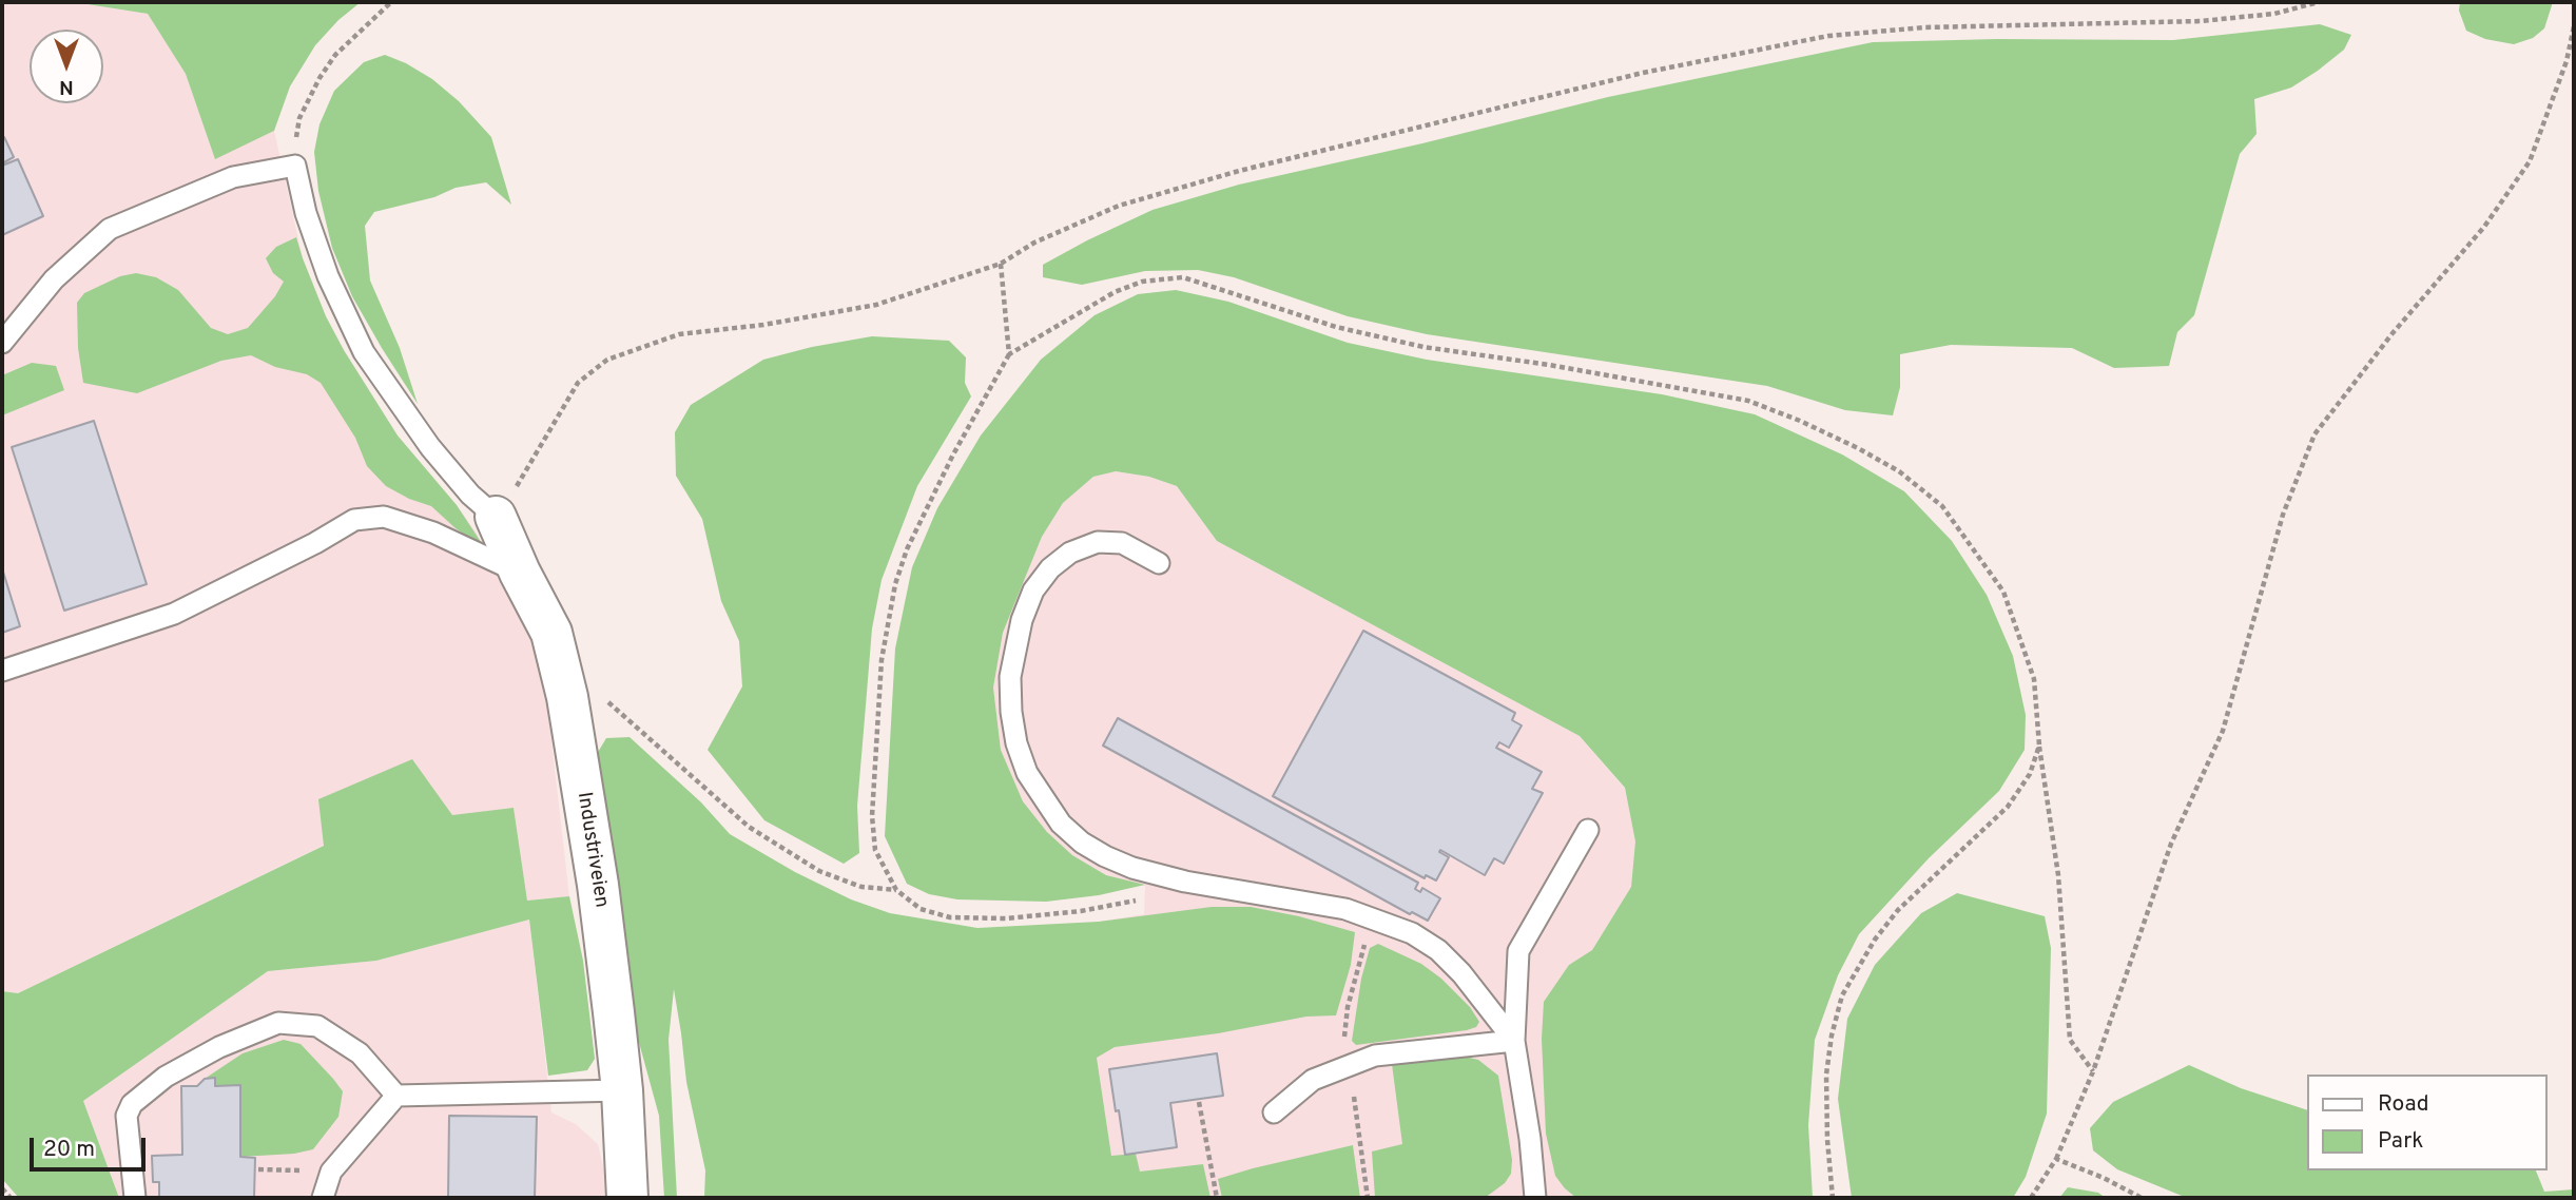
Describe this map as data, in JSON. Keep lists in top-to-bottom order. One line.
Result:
{"streets":{"street":["Industriveien"]},"legend":["Road","Park"],"scale_bar":"20 m","north":"bottom"}
